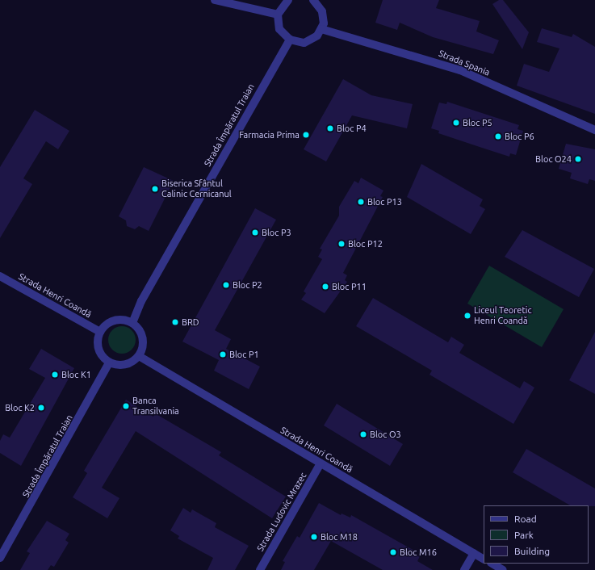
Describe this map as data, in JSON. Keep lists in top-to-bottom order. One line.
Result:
{"streets":{"street":["Strada Spania","Strada Împăratul Traian","Strada Henri Coandă","Strada Ludovic Mrazec"]},"crossings":[["Strada Împăratul Traian","Strada Henri Coandă"],["Strada Henri Coandă","Strada Ludovic Mrazec"]],"places":["Bloc P5","Bloc P4","Farmacia Prima","Bloc P6","Bloc O24","Biserica Sfântul Calinic Cernicanul","Bloc P13","Bloc P3","Bloc P12","Bloc P2","Bloc P11","Liceul Teoretic Henri Coandă","BRD","Bloc P1","Bloc K1","Banca Transilvania","Bloc K2","Bloc O3","Bloc M18","Bloc M16"],"legend":["Road","Park","Building"]}
